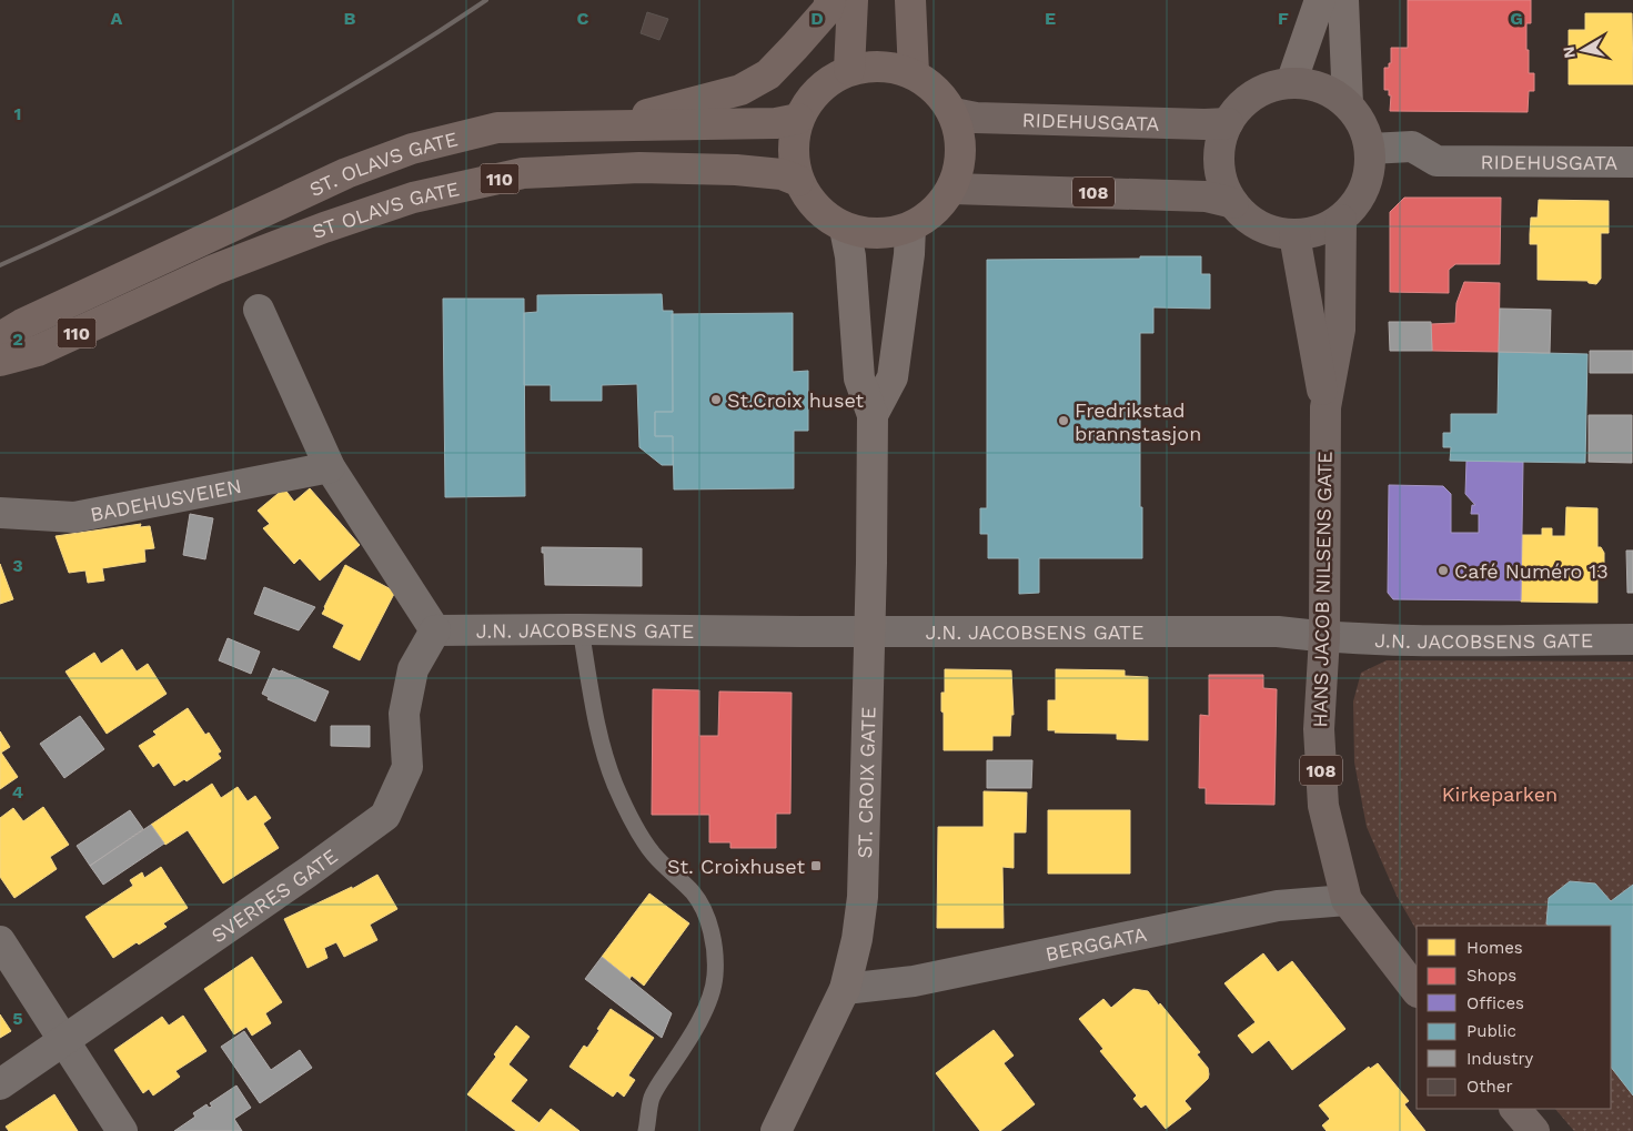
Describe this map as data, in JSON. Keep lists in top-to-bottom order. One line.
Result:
{"streets":{"highway":["ST. OLAVS GATE","110","ST OLAVS GATE"],"main road":["RIDEHUSGATA","108","HANS JACOB NILSENS GATE"],"street":["BADEHUSVEIEN","J.N. JACOBSENS GATE","ST. CROIX GATE","SVERRES GATE","BERGGATA"]},"crossings":[["RIDEHUSGATA","ST. OLAVS GATE"],["RIDEHUSGATA","108"],["RIDEHUSGATA","ST OLAVS GATE"],["RIDEHUSGATA","HANS JACOB NILSENS GATE"],["RIDEHUSGATA","ST. CROIX GATE"],["ST. OLAVS GATE","110"],["ST. OLAVS GATE","108"],["ST. OLAVS GATE","ST OLAVS GATE"],["ST. OLAVS GATE","ST. CROIX GATE"],["108","ST OLAVS GATE"],["108","HANS JACOB NILSENS GATE"],["108","ST. CROIX GATE"],["108","BERGGATA"],["ST OLAVS GATE","ST. CROIX GATE"],["HANS JACOB NILSENS GATE","J.N. JACOBSENS GATE"],["HANS JACOB NILSENS GATE","BERGGATA"],["J.N. JACOBSENS GATE","ST. CROIX GATE"],["J.N. JACOBSENS GATE","SVERRES GATE"],["ST. CROIX GATE","BERGGATA"]],"parks":["Kirkeparken"],"places":{"other":["St.Croix huset","Fredrikstad brannstasjon","Café Numéro 13"],"transit":["St. Croixhuset"]},"legend":["Homes","Shops","Offices","Public","Industry","Other"],"north":"left","grid":{"columns":["A","B","C","D","E","F","G"],"rows":["1","2","3","4","5"]}}
